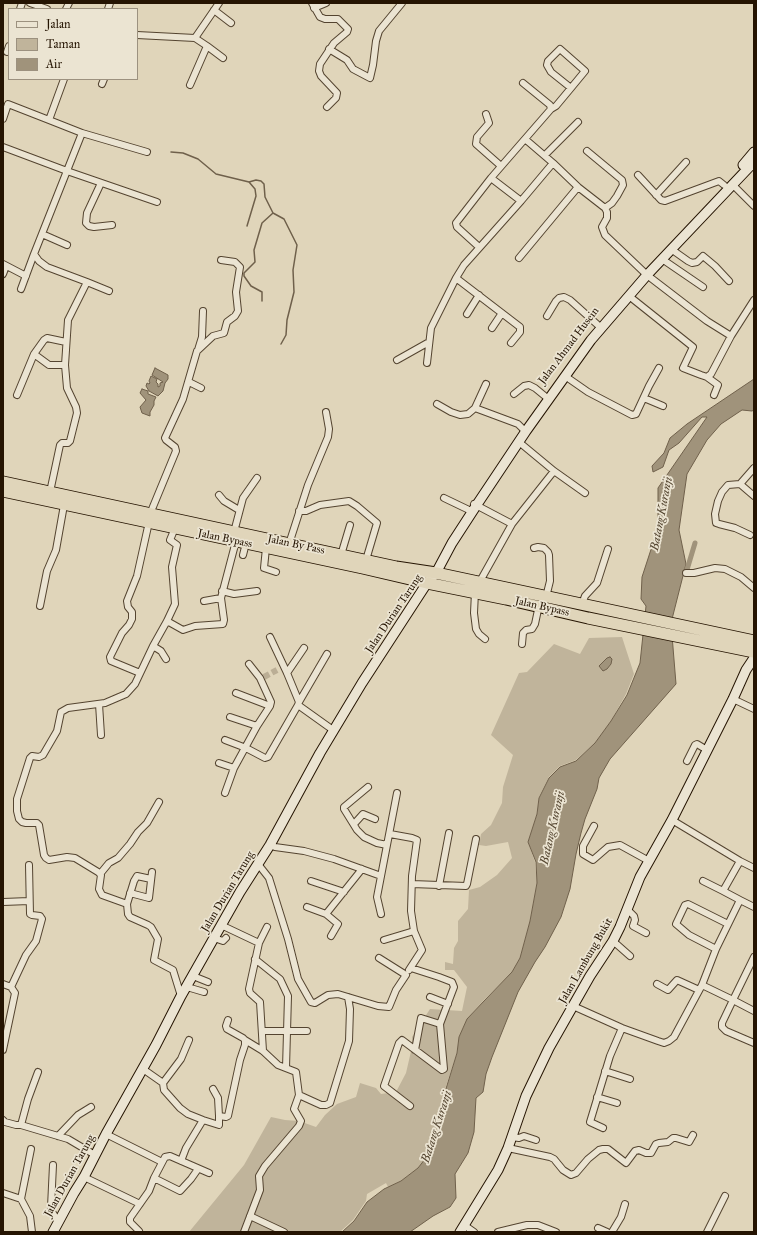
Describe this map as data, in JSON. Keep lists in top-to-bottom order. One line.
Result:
{"streets":{"highway":["Jalan Bypass","Jalan By Pass"],"street":["Jalan Ahmad Husein","Jalan Durian Tarung","Jalan Lambung Bukit"]},"crossings":[["Jalan Ahmad Husein","Jalan Bypass"],["Jalan Ahmad Husein","Jalan By Pass"],["Jalan Ahmad Husein","Jalan Durian Tarung"],["Jalan Bypass","Jalan By Pass"],["Jalan Bypass","Jalan Durian Tarung"],["Jalan By Pass","Jalan Durian Tarung"]],"water":["Batang Kuranji"],"legend":["Jalan","Taman","Air"]}
